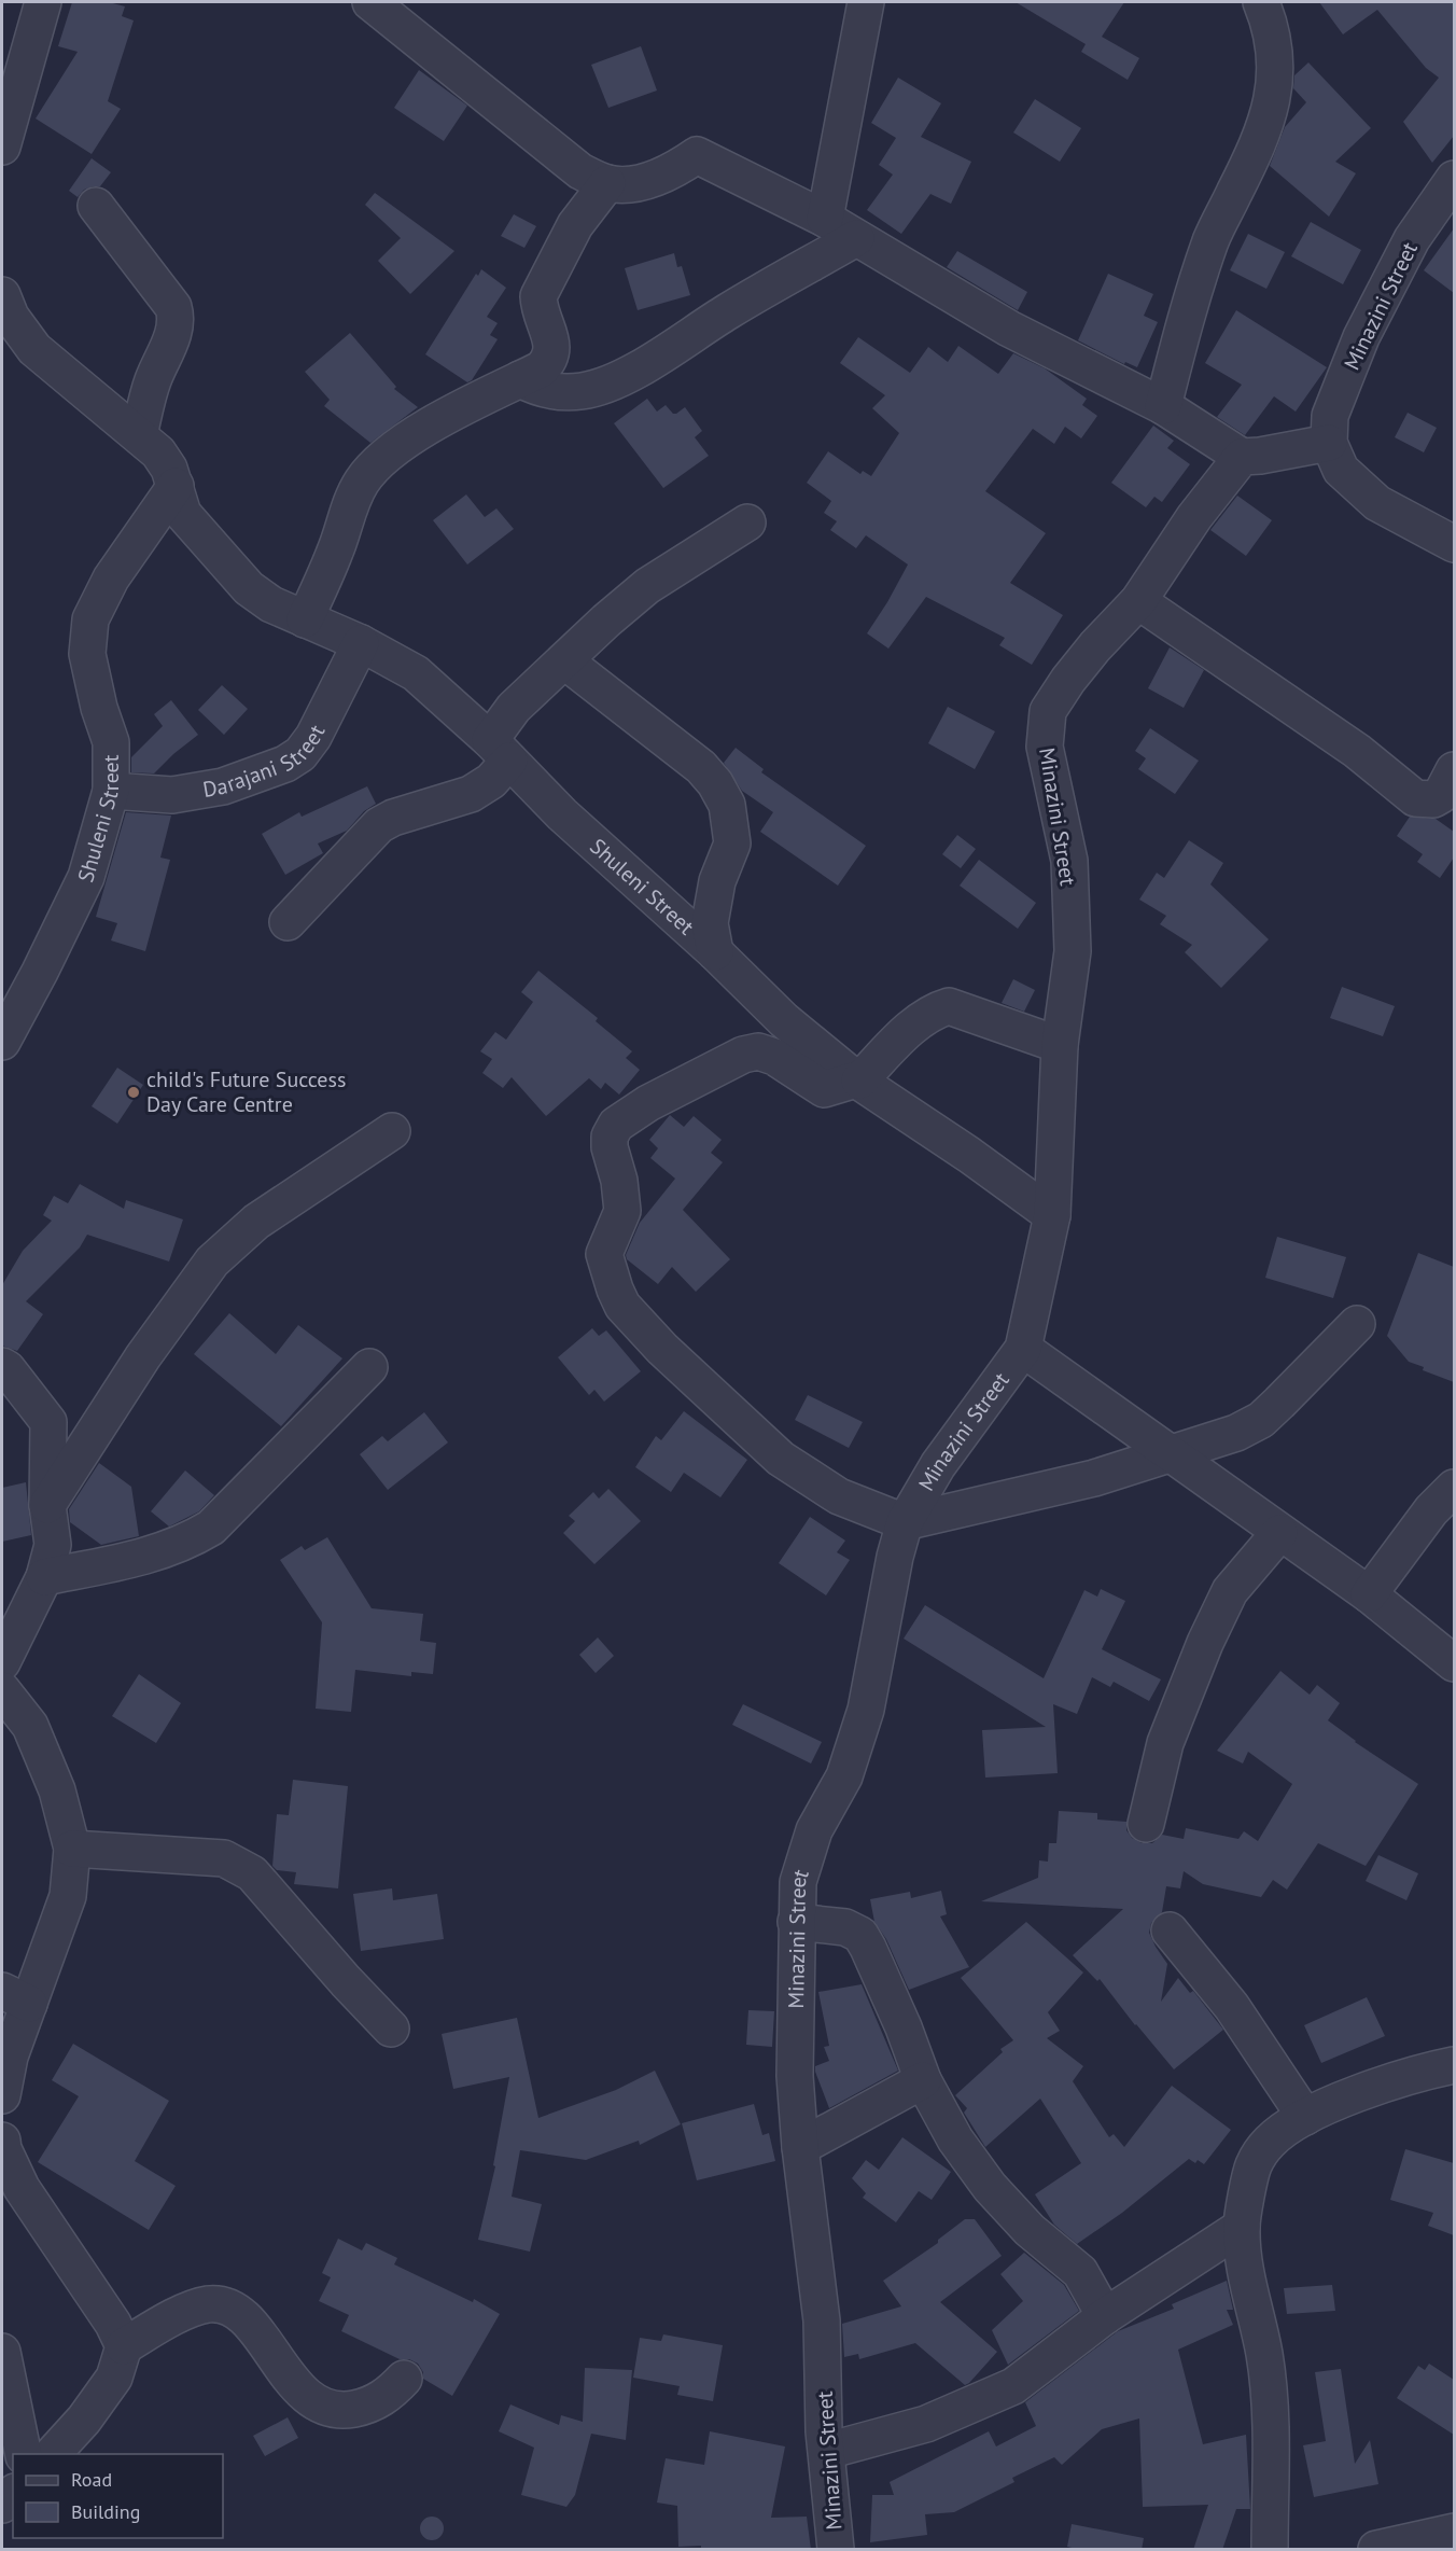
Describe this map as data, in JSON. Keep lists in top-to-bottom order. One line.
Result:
{"streets":{"street":["Minazini Street","Darajani Street","Shuleni Street"]},"crossings":[["Minazini Street","Shuleni Street"],["Darajani Street","Shuleni Street"]],"places":["child's Future Success Day Care Centre"],"legend":["Road","Building"]}
